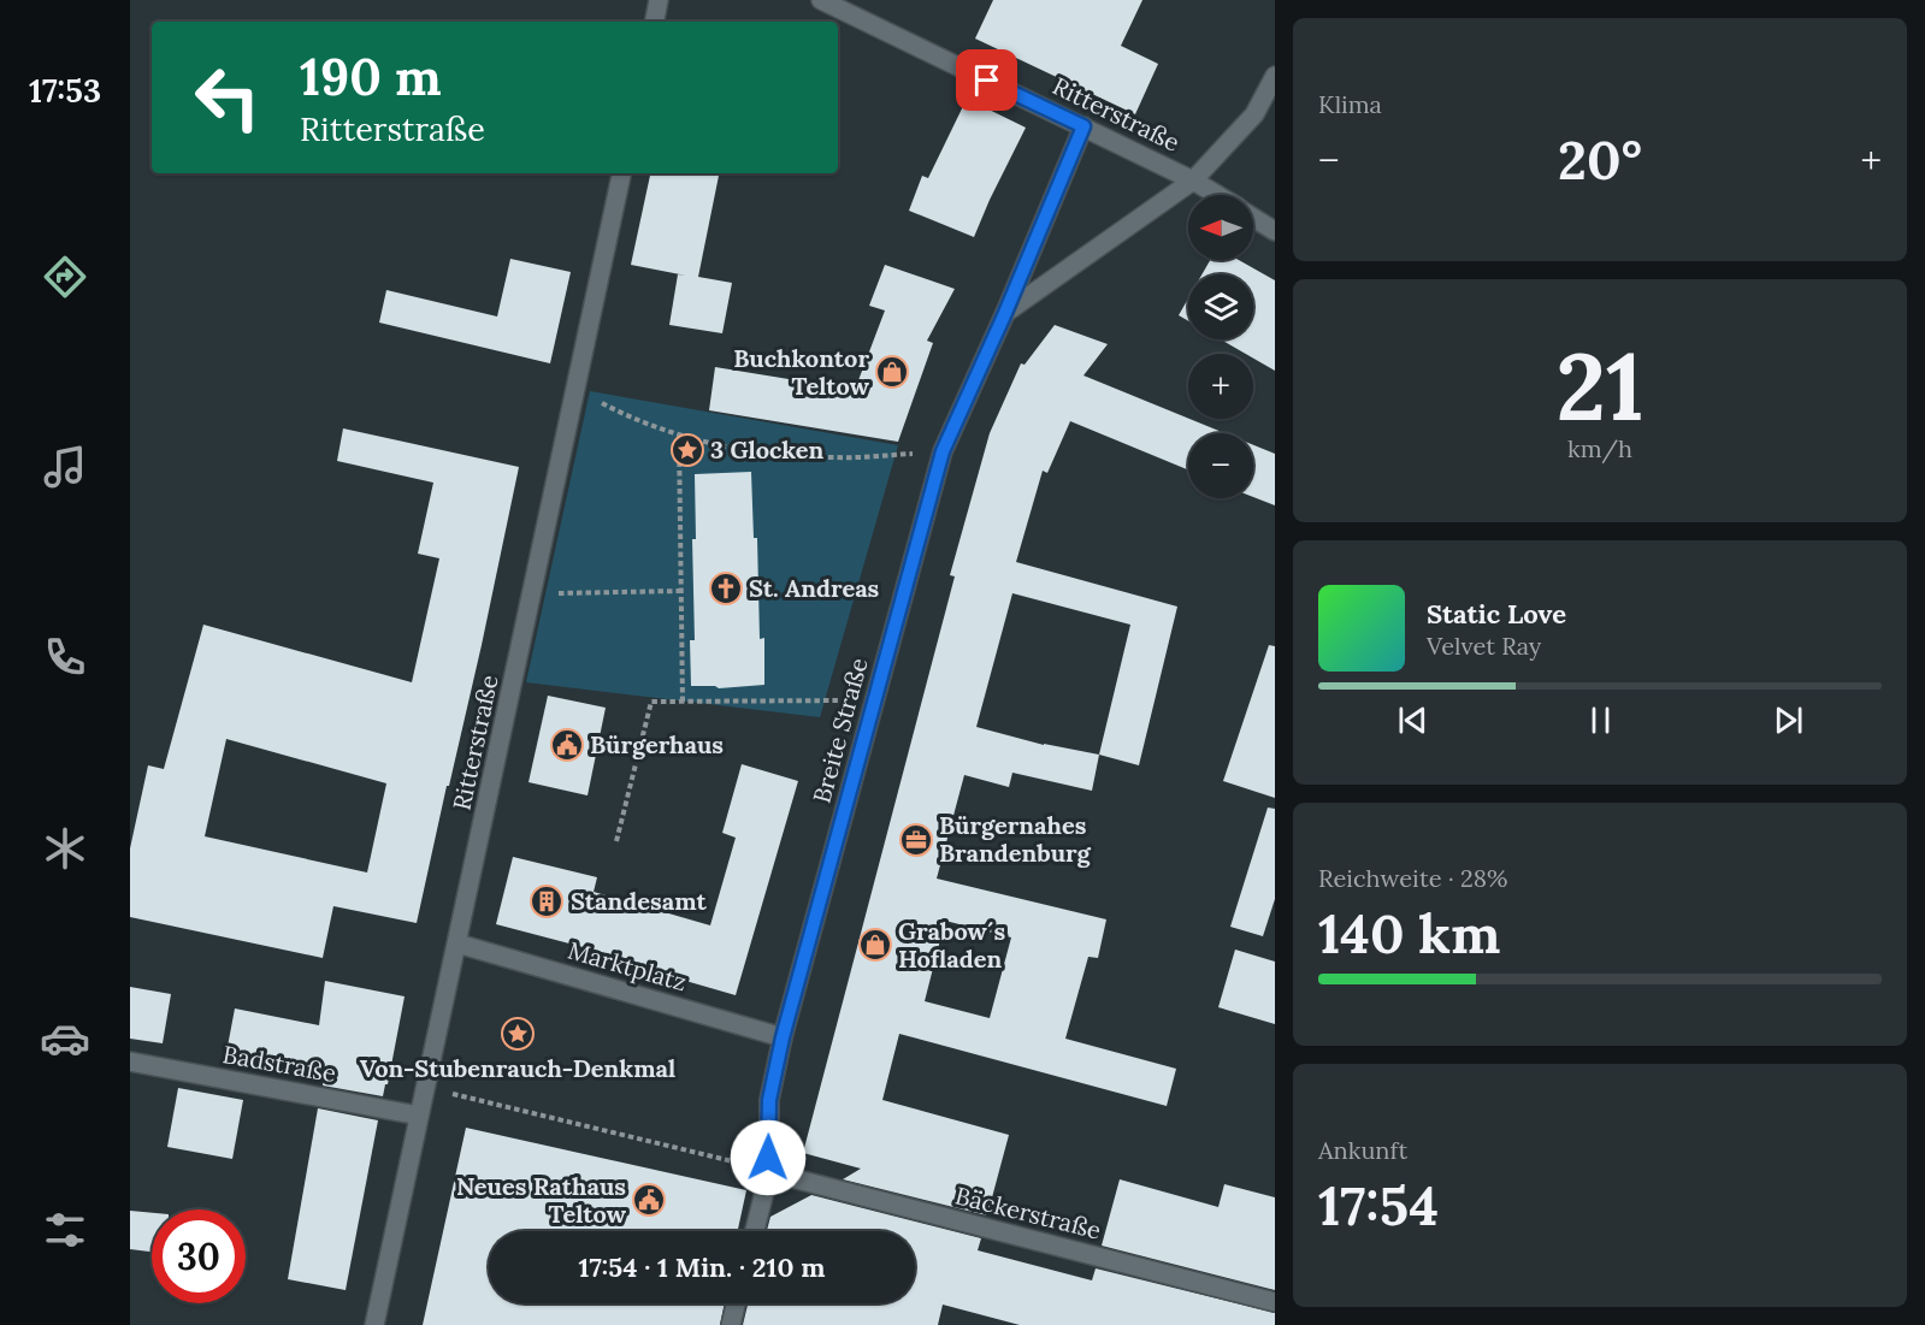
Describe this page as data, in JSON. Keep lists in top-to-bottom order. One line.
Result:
{"streets":{"street":["Ritterstraße","Breite Straße","Marktplatz","Badstraße","Bäckerstraße"]},"crossings":[["Ritterstraße","Breite Straße"],["Ritterstraße","Marktplatz"],["Ritterstraße","Badstraße"],["Breite Straße","Marktplatz"],["Breite Straße","Bäckerstraße"]],"places":{"shop":["Buchkontor Teltow","Grabow´s Hofladen"],"place":["3 Glocken","Von-Stubenrauch-Denkmal"],"church":["St. Andreas"],"public building":["Bürgerhaus","Neues Rathaus Teltow"],"office":["Bürgernahes Brandenburg"],"building":["Standesamt"]},"north":"left","page":{"tabs":"17:53","tile":["Klima",["21","km/h"],["Reichweite · 28%","140 km"],["Ankunft","17:54"]],"turn":["190 m","Ritterstraße"],"heat":["−","20°","+"],"map_buttons":["+","−"],"song":["Static Love","Velvet Ray"],"limit":"30","trip":"17:54 · 1 Min. · 210 m"}}
